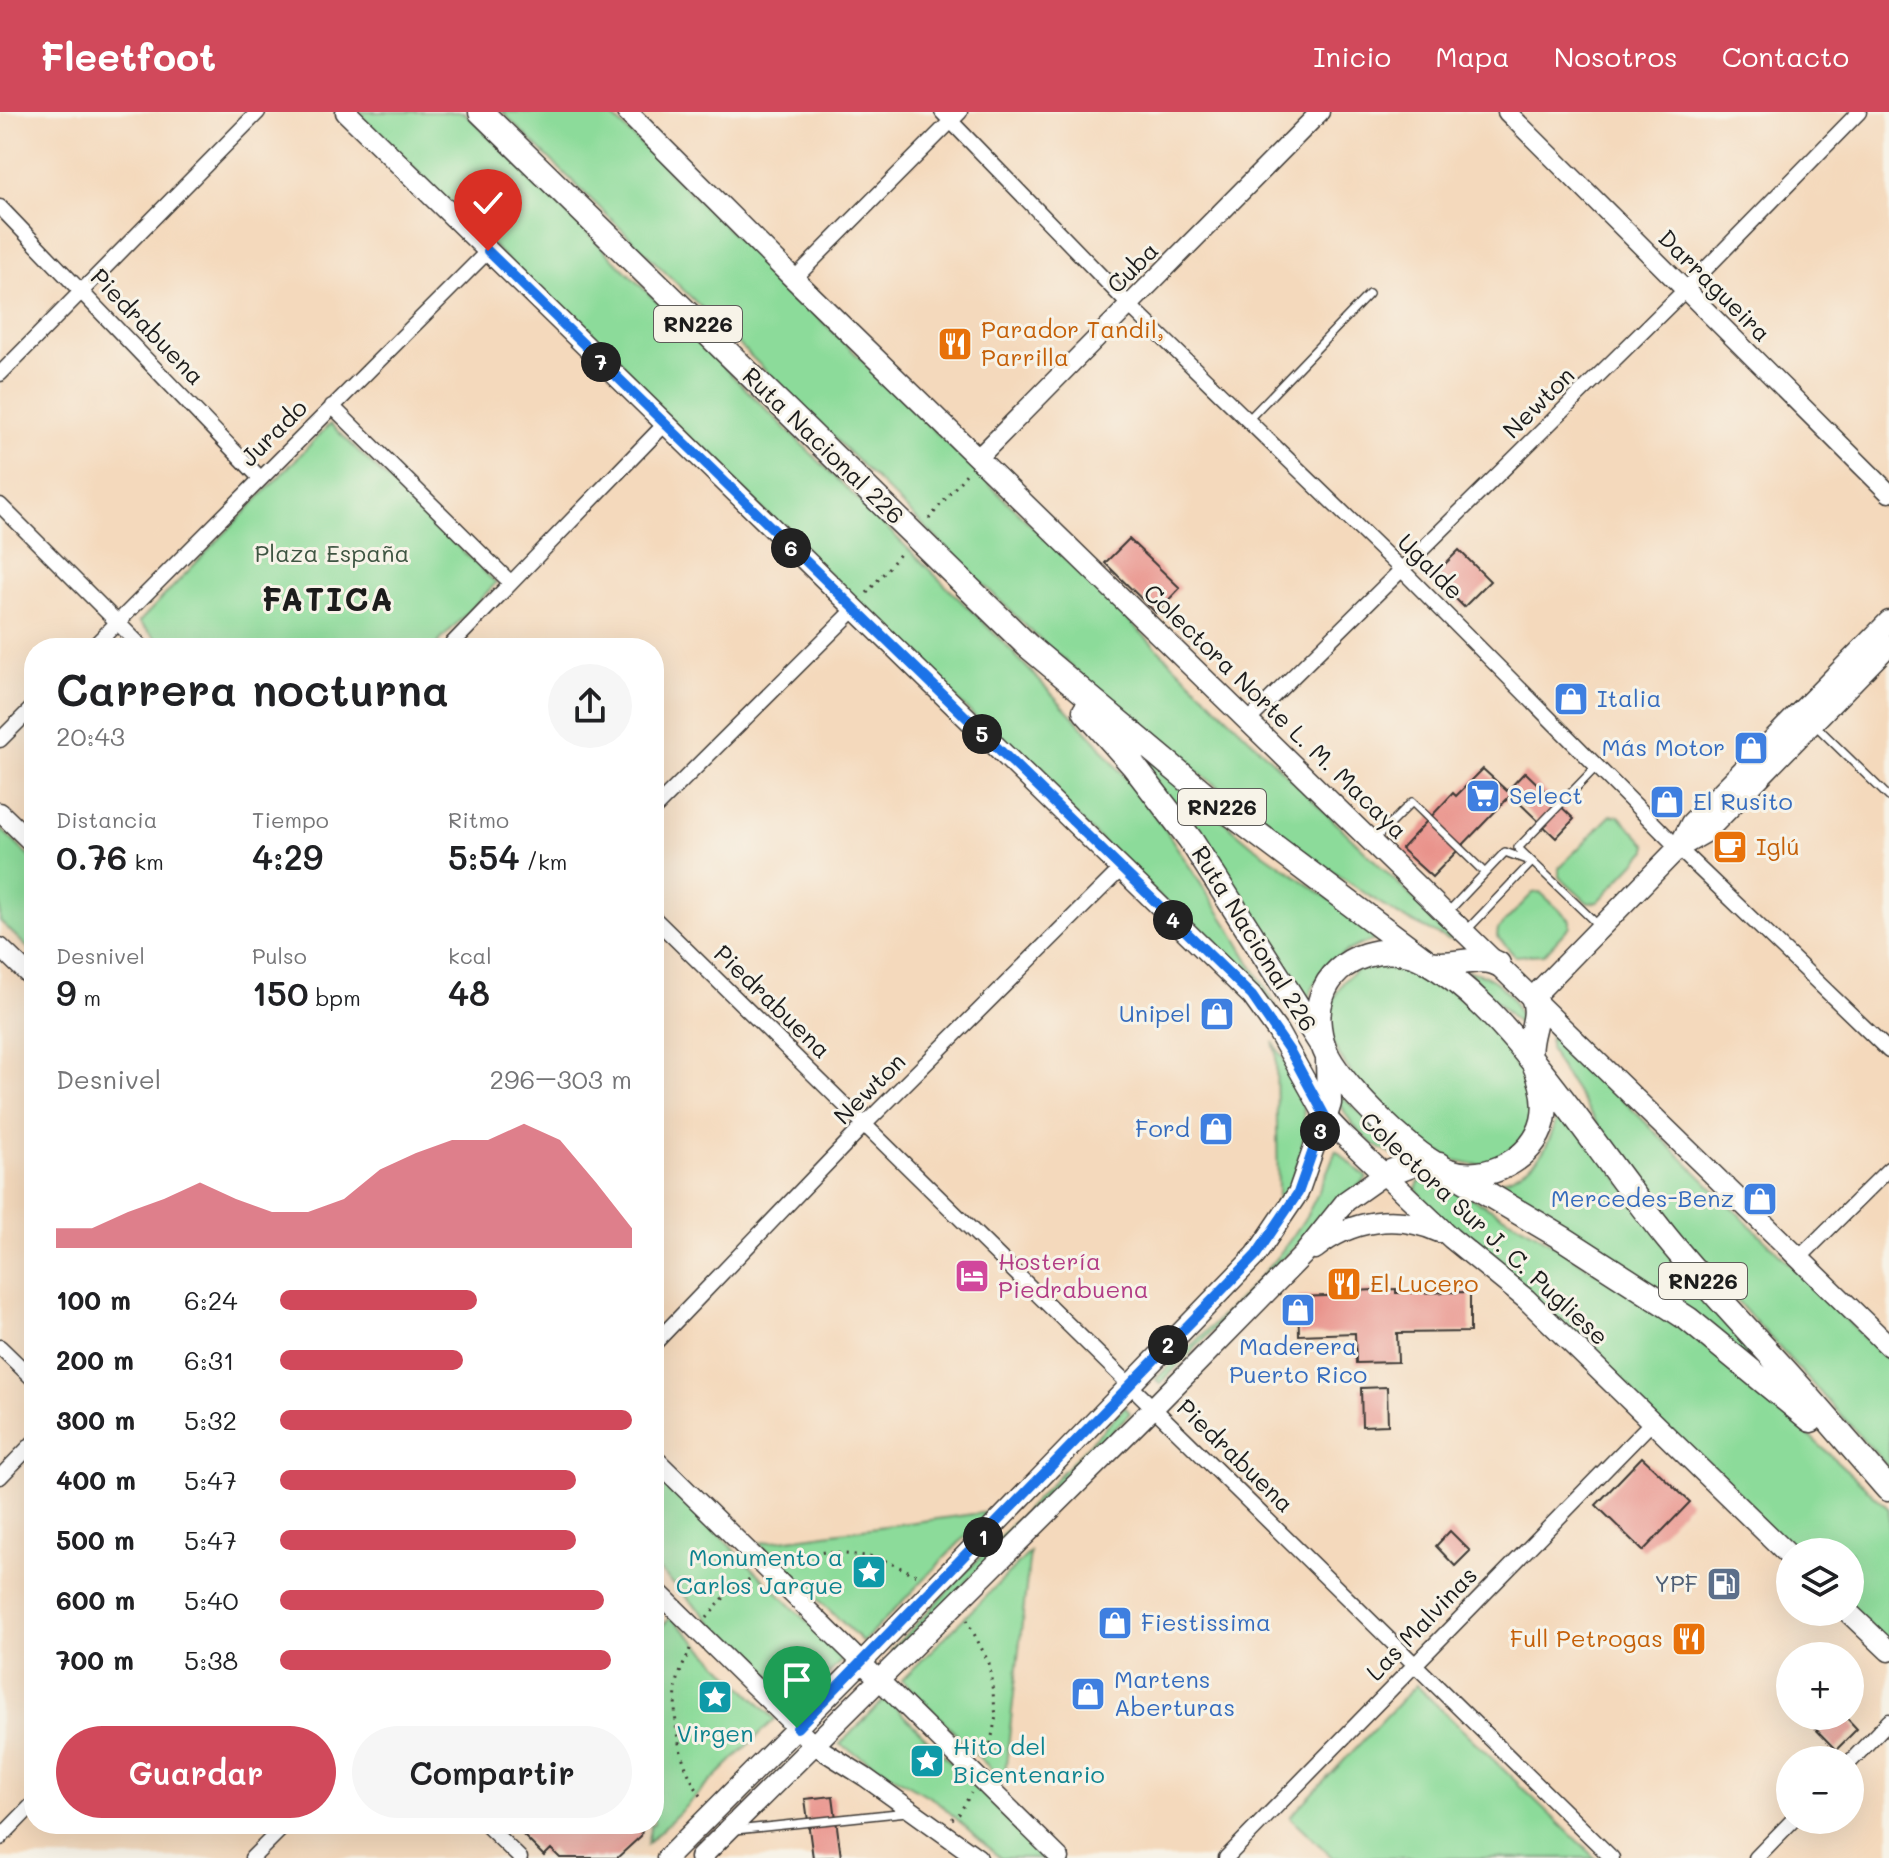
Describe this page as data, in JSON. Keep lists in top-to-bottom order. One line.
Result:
{"streets":{"highway":["RN226","Ruta Nacional 226"],"main road":["Colectora Norte L. M. Macaya","Colectora Sur J. C. Pugliese"],"street":["Cuba","Darragueira","Piedrabuena","Newton","Jurado","Ugalde","Las Malvinas"]},"crossings":[["Cuba","Ugalde"],["Cuba","Colectora Norte L. M. Macaya"],["Darragueira","Newton"],["Piedrabuena","Newton"],["Piedrabuena","Jurado"],["Piedrabuena","Las Malvinas"],["Newton","Ugalde"],["Newton","Colectora Norte L. M. Macaya"],["Newton","Colectora Sur J. C. Pugliese"],["Jurado","Colectora Sur J. C. Pugliese"],["Colectora Sur J. C. Pugliese","Las Malvinas"]],"districts":["FATICA"],"parks":["Plaza España"],"places":{"restaurant":["Parador Tandil, Parrilla","El Lucero","Full Petrogas"],"shop":["Italia","Más Motor","El Rusito","Unipel","Ford","Mercedes-Benz","Maderera Puerto Rico","Fiestissima","Martens Aberturas"],"supermarket":["Select"],"cafe":["Iglú"],"hotel":["Hostería Piedrabuena"],"place":["Monumento a Carlos Jarque","Virgen","Hito del Bicentenario"],"fuel station":["YPF"]},"page":{"header":"Fleetfoot","nav":["Inicio","Mapa","Nosotros","Contacto"],"pins":["7","6","5","4","3","2","1"],"heading":["Carrera nocturna","20:43"],"stats":[["Distancia","0.76 km"],["Tiempo","4:29"],["Ritmo","5:54 /km"],["Desnivel","9 m"],["Pulso","150 bpm"],["kcal","48"]],"chart":["Desnivel","296–303 m"],"list":[{"name":"100 m","note":"6:24"},{"name":"200 m","note":"6:31"},{"name":"300 m","note":"5:32"},{"name":"400 m","note":"5:47"},{"name":"500 m","note":"5:47"},{"name":"600 m","note":"5:40"},{"name":"700 m","note":"5:38"}],"map_buttons":["+","−"],"buttons":["Guardar","Compartir"]}}
